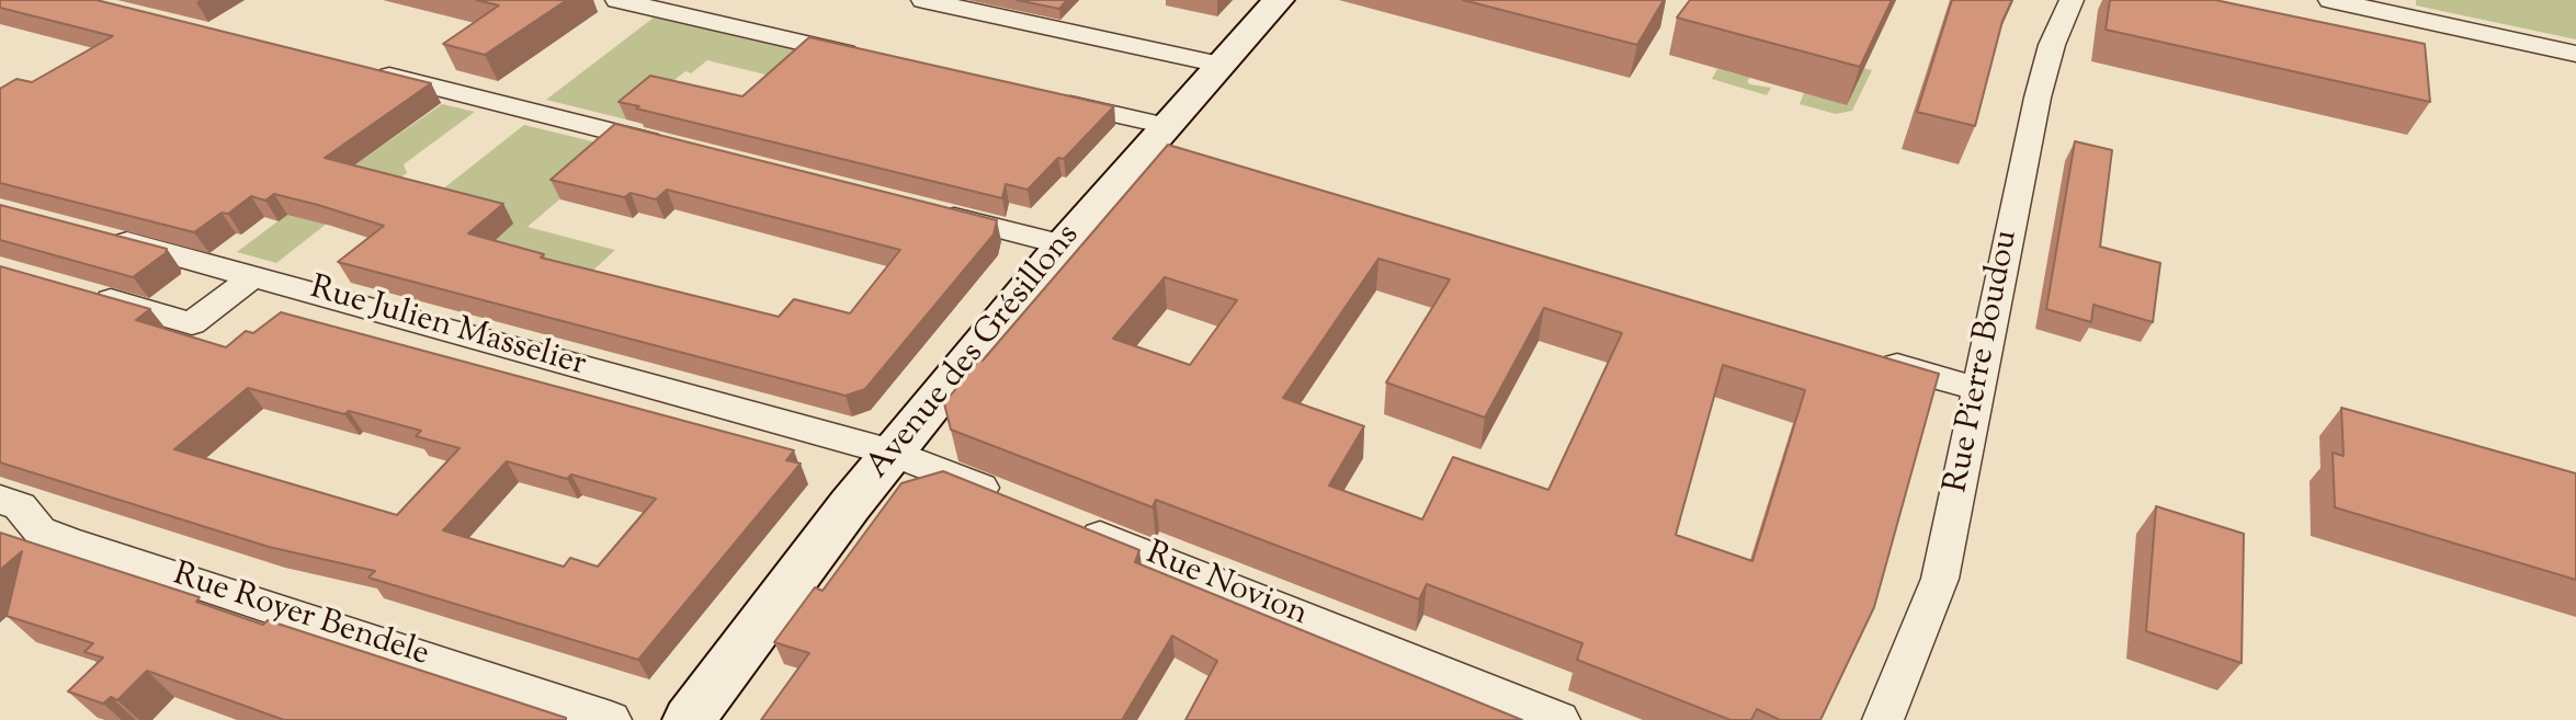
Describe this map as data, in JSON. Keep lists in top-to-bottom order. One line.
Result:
{"streets":{"main road":["Avenue des Grésillons"],"street":["Rue Julien Masselier","Rue Pierre Boudou","Rue Novion","Rue Royer Bendele"]},"crossings":[["Rue Julien Masselier","Avenue des Grésillons"]]}
